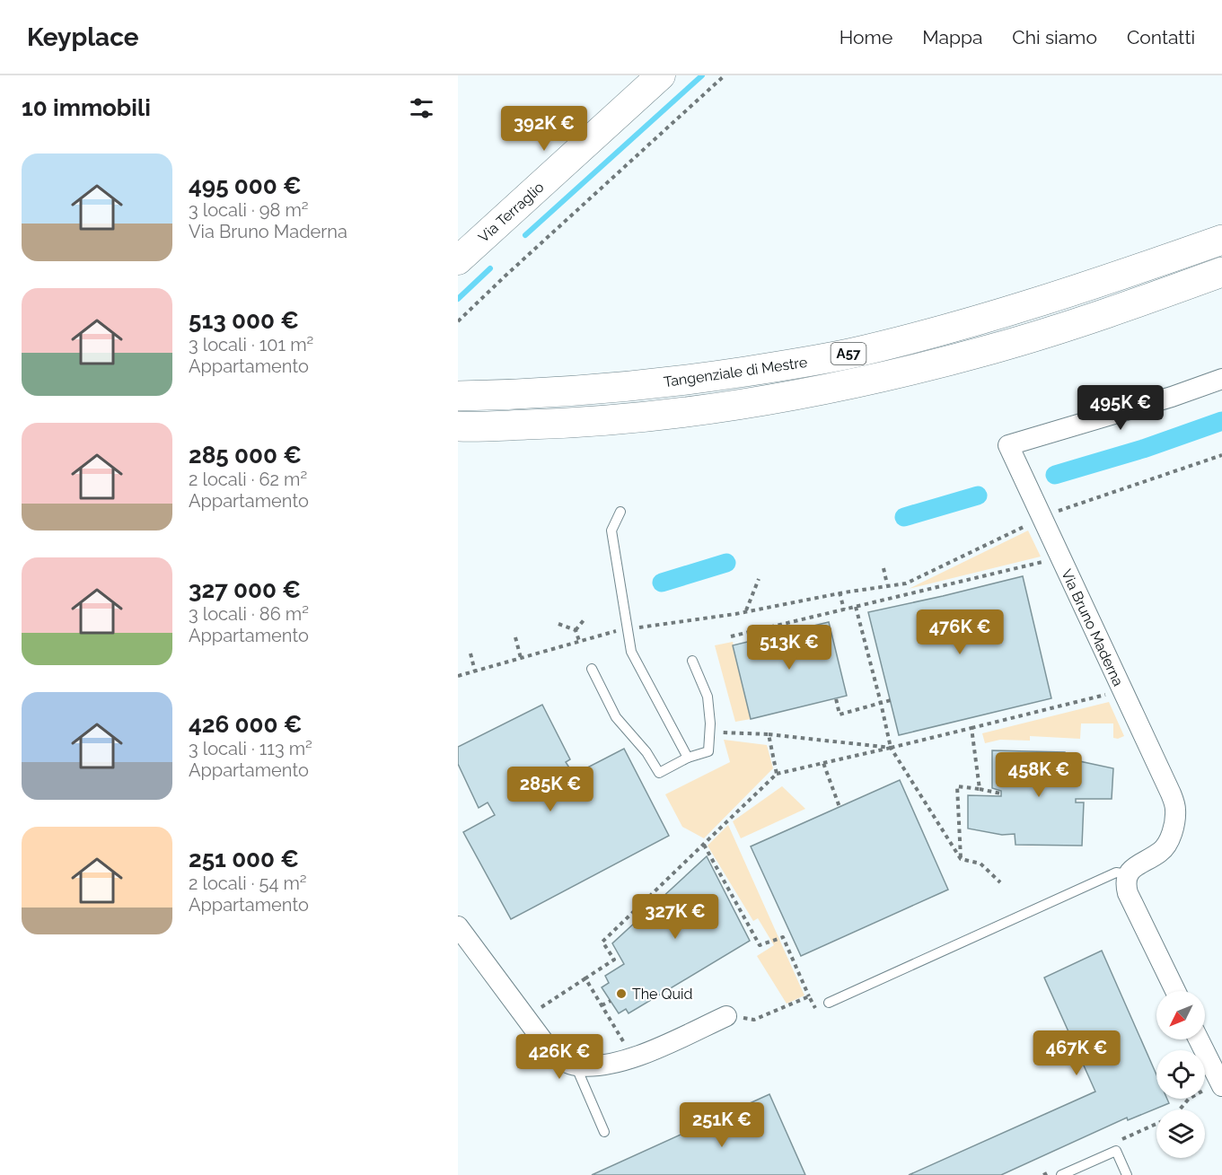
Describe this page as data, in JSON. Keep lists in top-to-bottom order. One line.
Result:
{"streets":{"highway":["A57","Tangenziale di Mestre"],"main road":["Via Terraglio"],"street":["Via Bruno Maderna"]},"crossings":[["A57","Tangenziale di Mestre"]],"places":["The Quid"],"north":"bottom left","page":{"header":"Keyplace","nav":["Home","Mappa","Chi siamo","Contatti"],"heading":"10 immobili","price":["392K €","495K €","476K €","513K €","458K €","285K €","327K €","467K €","426K €","251K €"],"list":[{"name":"495 000 €","note":"3 locali · 98 m² · Via Bruno Maderna"},{"name":"513 000 €","note":"3 locali · 101 m² · Appartamento"},{"name":"285 000 €","note":"2 locali · 62 m² · Appartamento"},{"name":"327 000 €","note":"3 locali · 86 m² · Appartamento"},{"name":"426 000 €","note":"3 locali · 113 m² · Appartamento"},{"name":"251 000 €","note":"2 locali · 54 m² · Appartamento"}]}}
